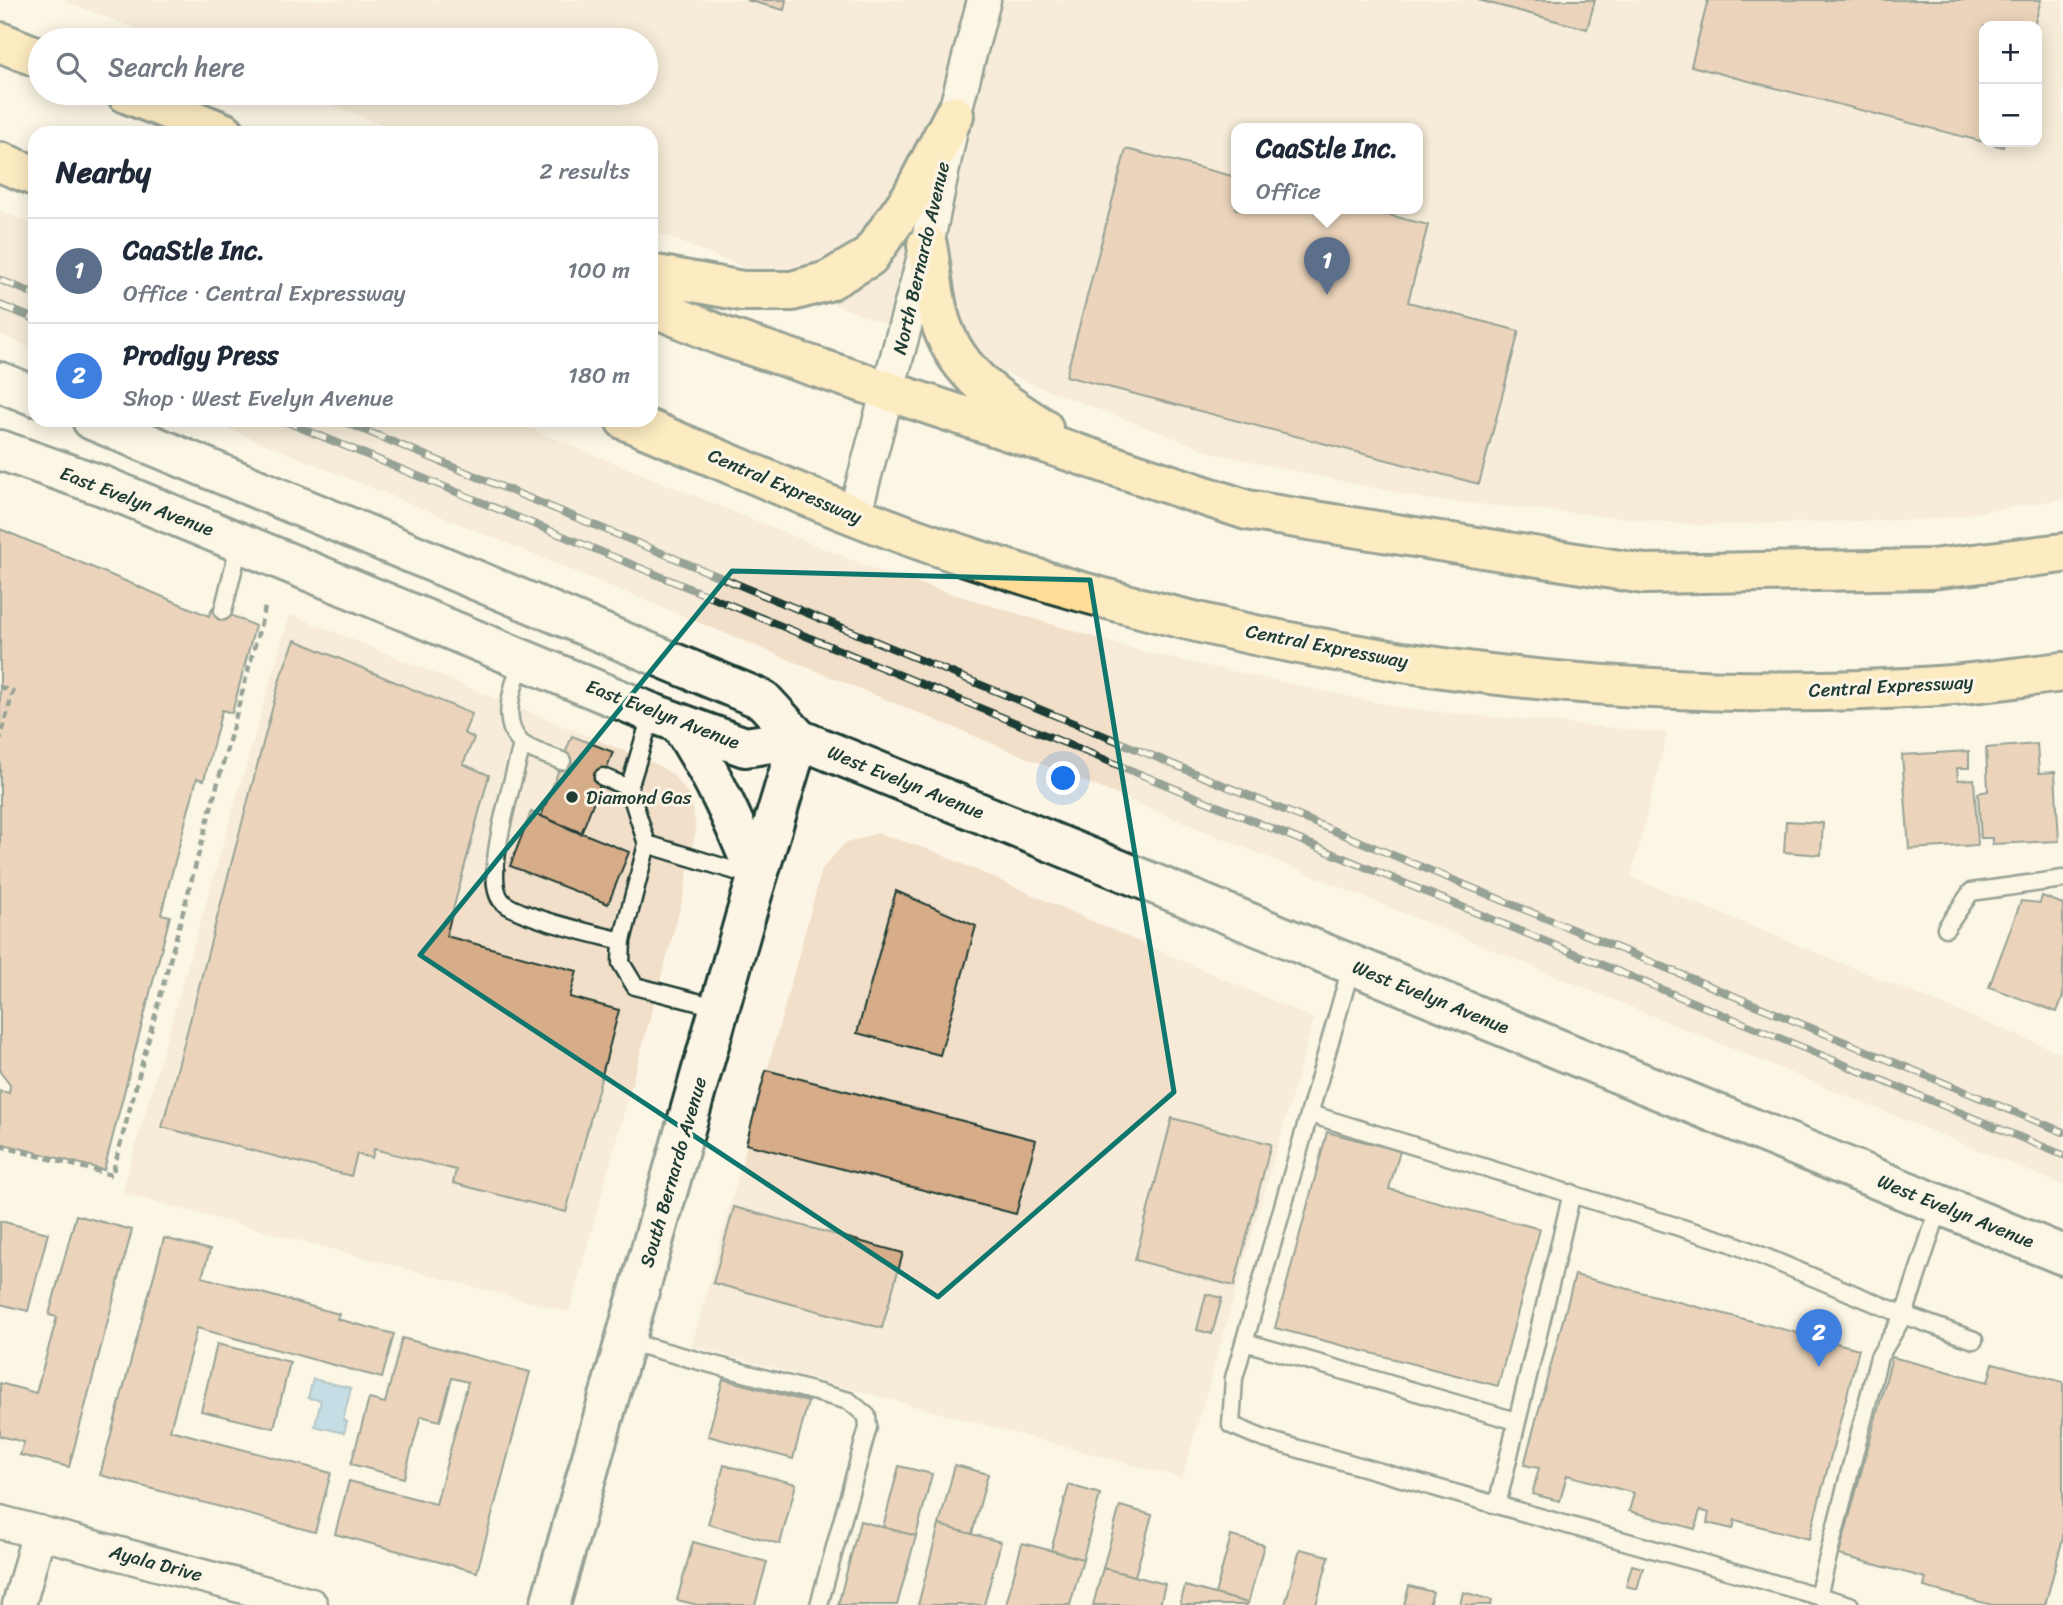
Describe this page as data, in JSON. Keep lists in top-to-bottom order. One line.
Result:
{"streets":{"highway":["Central Expressway"],"main road":["East Evelyn Avenue","West Evelyn Avenue","South Bernardo Avenue"],"street":["North Bernardo Avenue","Ayala Drive"]},"crossings":[["North Bernardo Avenue","Central Expressway"],["East Evelyn Avenue","West Evelyn Avenue"],["East Evelyn Avenue","South Bernardo Avenue"],["West Evelyn Avenue","South Bernardo Avenue"]],"places":["Diamond Gas"],"page":{"map_buttons":["+","−"],"search":"Search here","popup":["CaaStle Inc.","Office"],"heading":["Nearby","2 results"],"list":[{"mark":"1","name":"CaaStle Inc.","note":"Office · Central Expressway","value":"100 m"},{"mark":"2","name":"Prodigy Press","note":"Shop · West Evelyn Avenue","value":"180 m"}],"pins":["1","2"]}}
